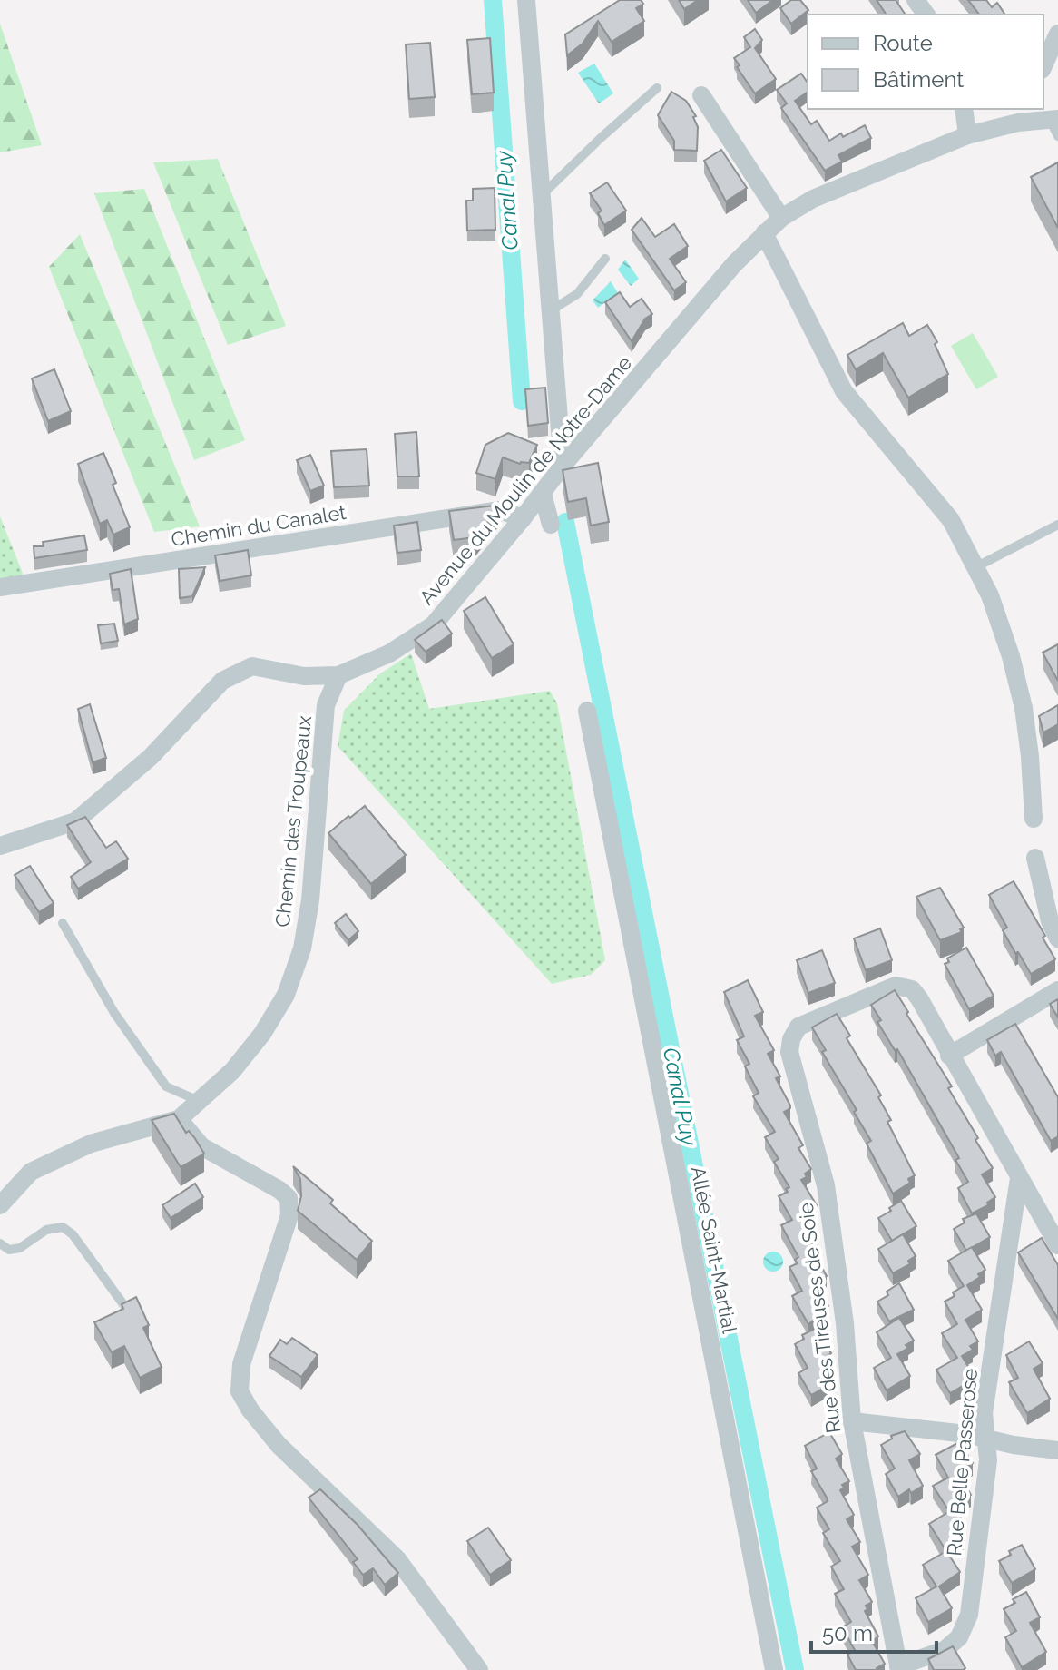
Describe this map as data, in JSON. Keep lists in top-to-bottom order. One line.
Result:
{"streets":{"street":["Avenue du Moulin de Notre-Dame","Chemin du Canalet","Chemin des Troupeaux","Allée Saint-Martial","Rue des Tireuses de Soie","Rue Belle Passerose"]},"crossings":[["Avenue du Moulin de Notre-Dame","Chemin du Canalet"],["Avenue du Moulin de Notre-Dame","Chemin des Troupeaux"],["Rue des Tireuses de Soie","Rue Belle Passerose"]],"water":["Canal Puy"],"legend":["Route","Bâtiment"],"scale_bar":"50 m"}
